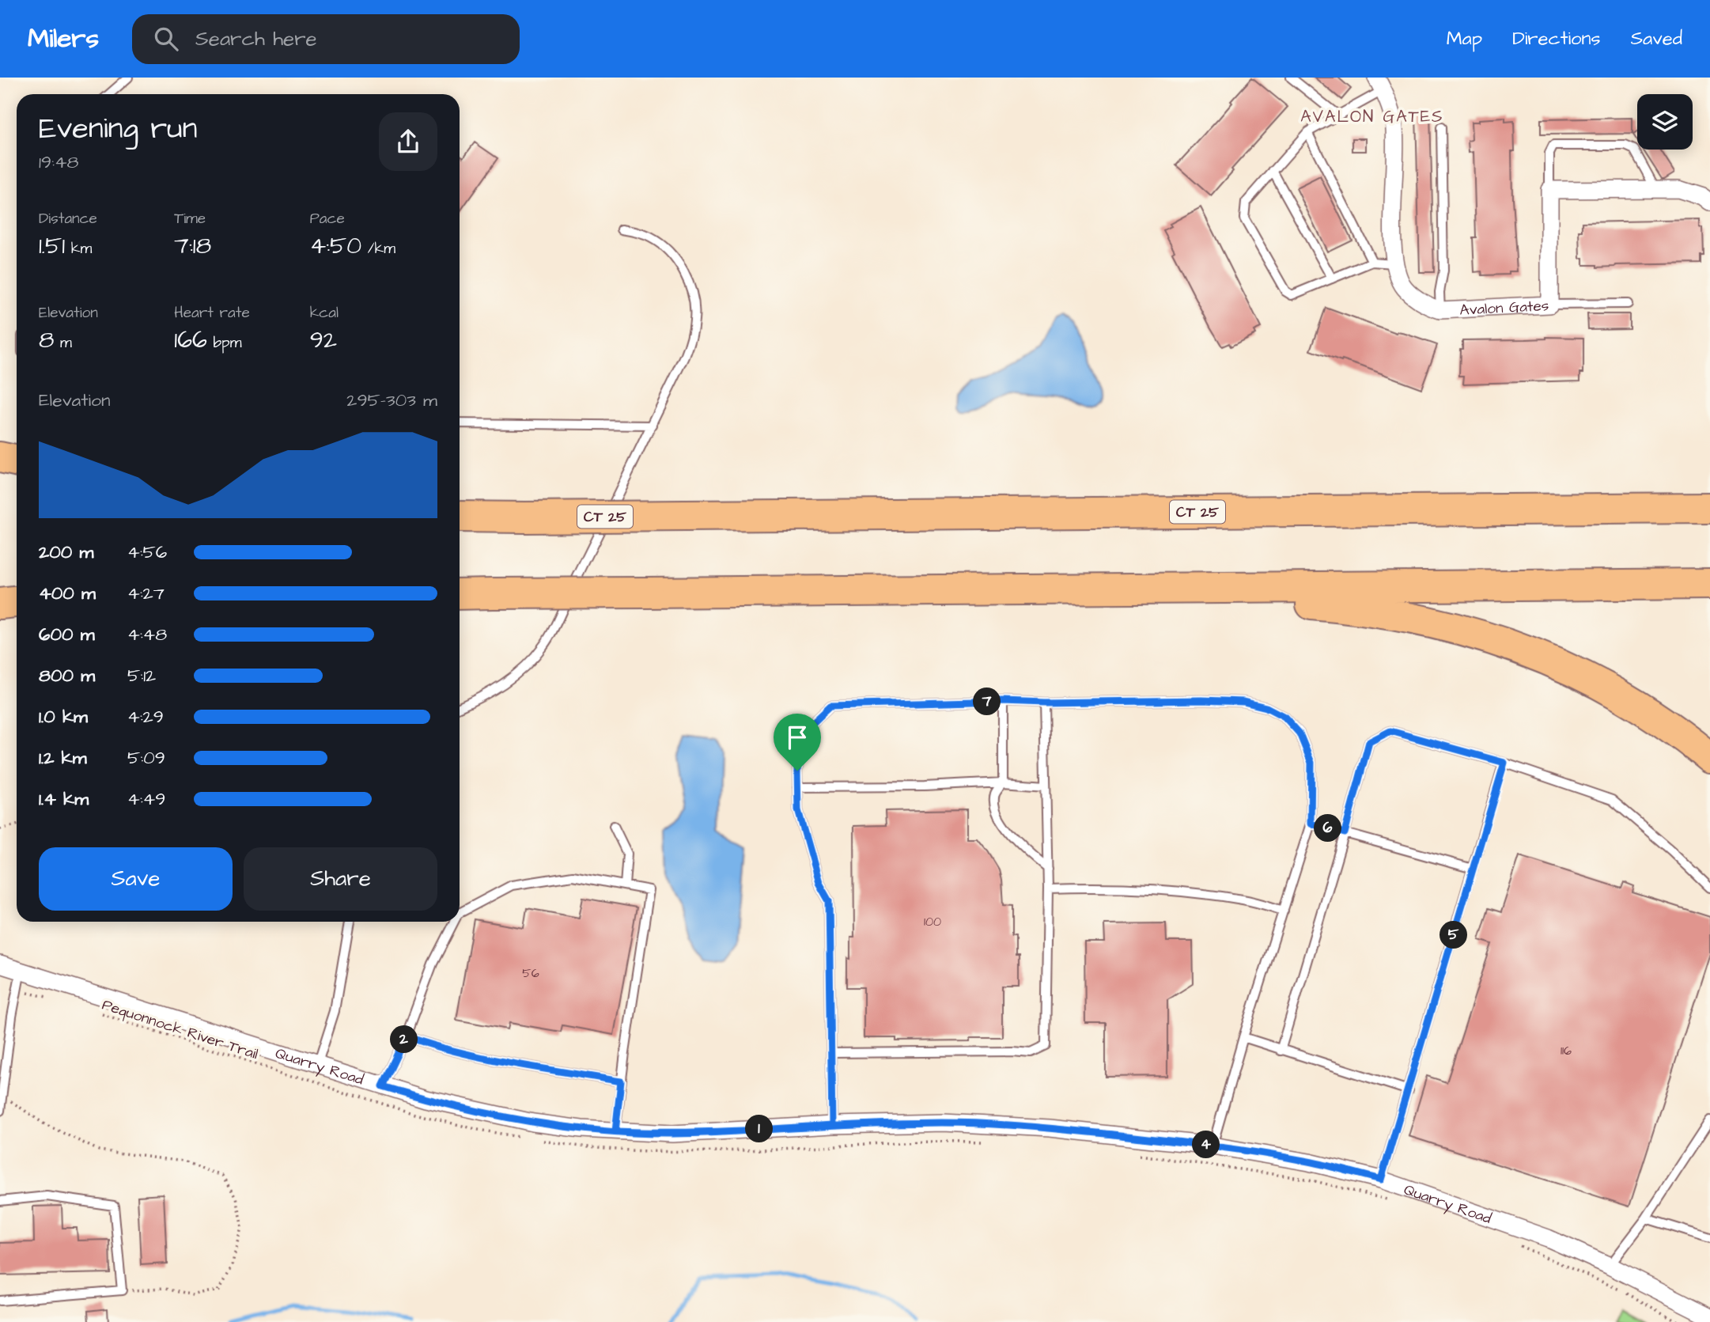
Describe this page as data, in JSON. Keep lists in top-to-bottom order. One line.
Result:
{"streets":{"highway":["CT 25"],"street":["Avalon Gates","Quarry Road"],"path":["Pequonnock River Trail"]},"districts":["AVALON GATES"],"house_numbers":["100","56","116"],"page":{"header":"Milers","search":"Search here","nav":["Map","Directions","Saved"],"heading":["Evening run","19:48"],"stats":[["Distance","1.51 km"],["Time","7:18"],["Pace","4:50 /km"],["Elevation","8 m"],["Heart rate","166 bpm"],["kcal","92"]],"chart":["Elevation","295–303 m"],"list":[{"name":"200 m","note":"4:56"},{"name":"400 m","note":"4:27"},{"name":"600 m","note":"4:48"},{"name":"800 m","note":"5:12"},{"name":"1.0 km","note":"4:29"},{"name":"1.2 km","note":"5:09"},{"name":"1.4 km","note":"4:49"}],"pins":["7","6","5","2","1","4"],"buttons":["Save","Share"]}}
